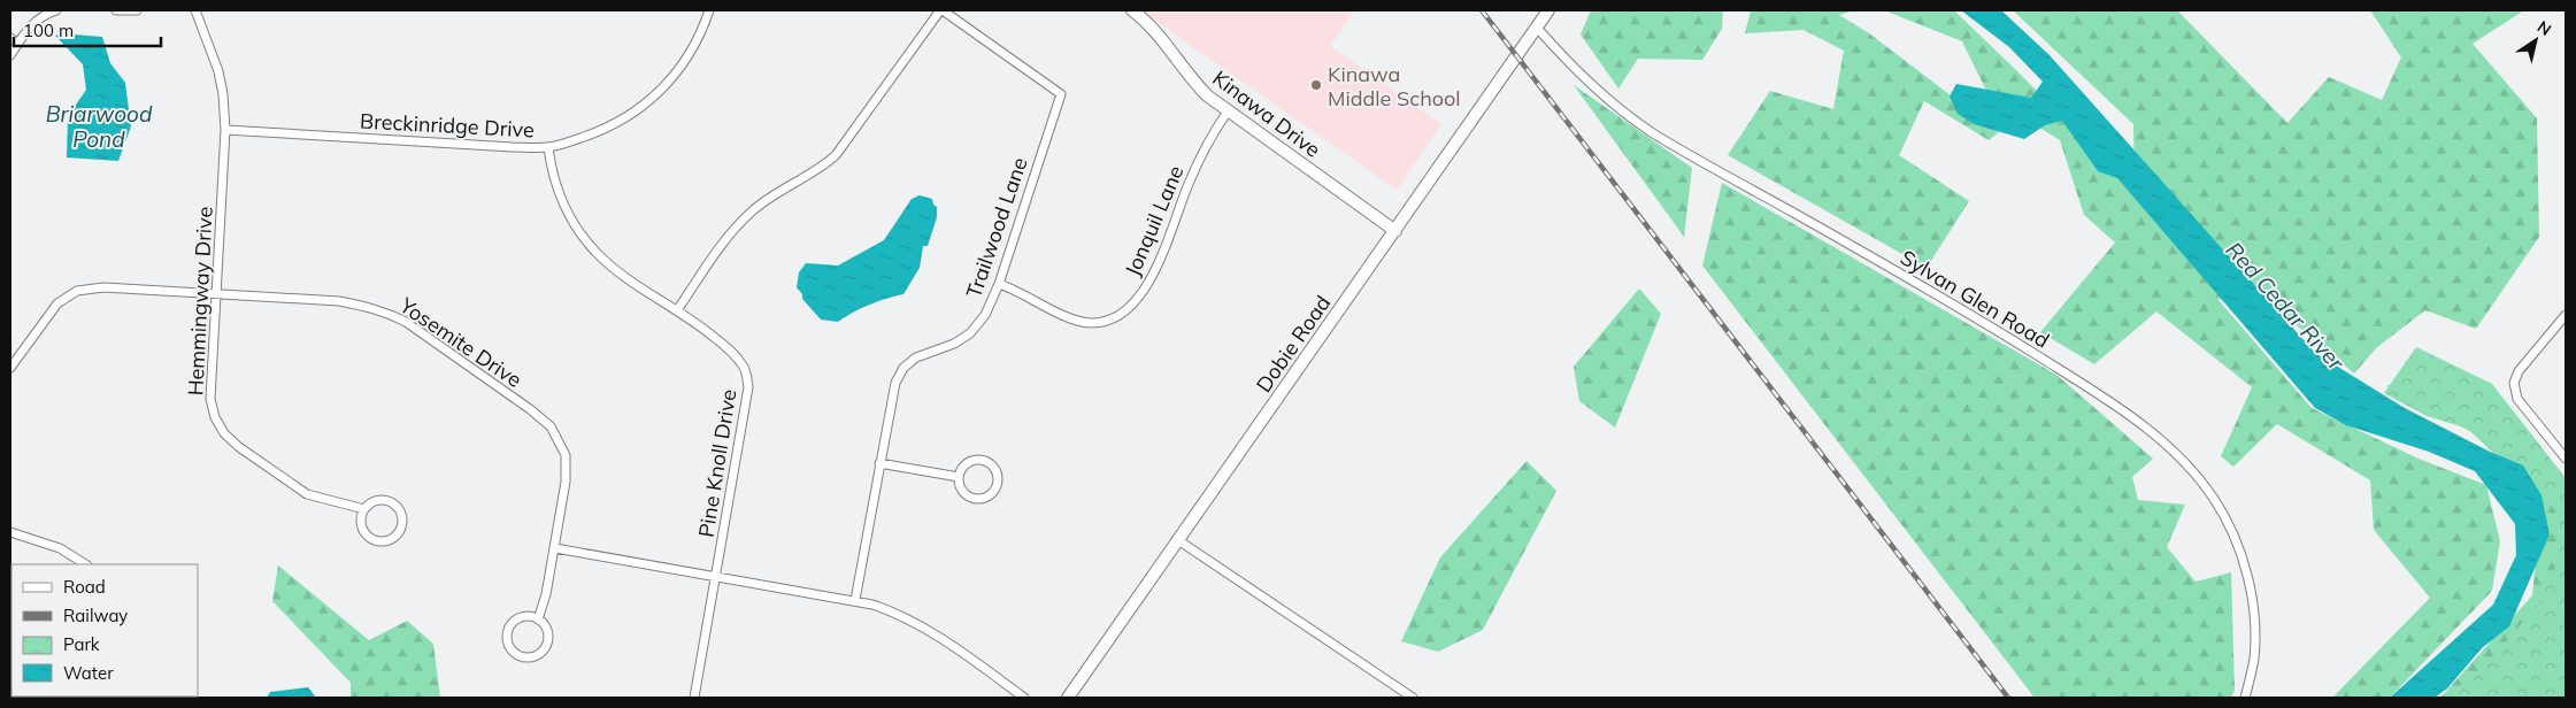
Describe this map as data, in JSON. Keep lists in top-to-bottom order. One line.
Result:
{"streets":{"street":["Kinawa Drive","Breckinridge Drive","Jonquil Lane","Trailwood Lane","Sylvan Glen Road","Hemmingway Drive","Yosemite Drive","Dobie Road","Pine Knoll Drive"]},"crossings":[["Kinawa Drive","Jonquil Lane"],["Kinawa Drive","Dobie Road"],["Breckinridge Drive","Hemmingway Drive"],["Breckinridge Drive","Pine Knoll Drive"],["Jonquil Lane","Trailwood Lane"],["Sylvan Glen Road","Dobie Road"],["Hemmingway Drive","Yosemite Drive"]],"water":["Briarwood Pond","Red Cedar River"],"places":["Kinawa Middle School"],"legend":["Road","Railway","Park","Water"],"scale_bar":"100 m","north":"top right"}
